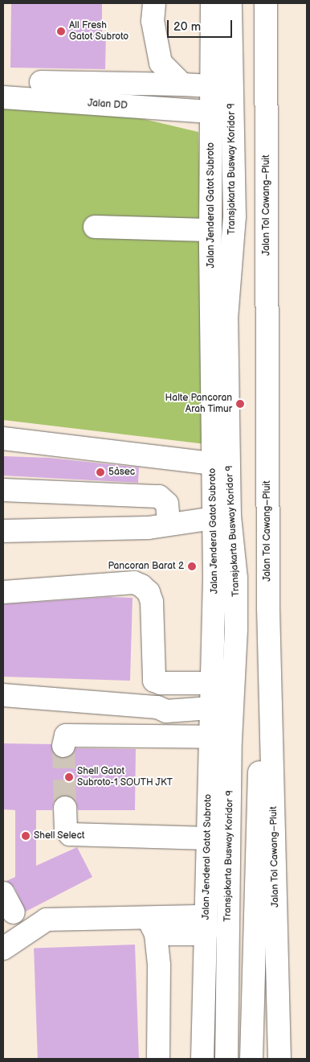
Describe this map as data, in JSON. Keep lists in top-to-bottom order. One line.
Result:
{"streets":{"main road":["Jalan DD","Transjakarta Busway Koridor 9","Jalan Jenderal Gatot Subroto","Jalan Tol Cawang–Pluit"]},"crossings":[["Jalan DD","Jalan Jenderal Gatot Subroto"]],"places":["All Fresh Gatot Subroto","Halte Pancoran Arah Timur","5àsec","Pancoran Barat 2","Shell Gatot Subroto-1 SOUTH JKT","Shell Select"],"scale_bar":"20 m"}
